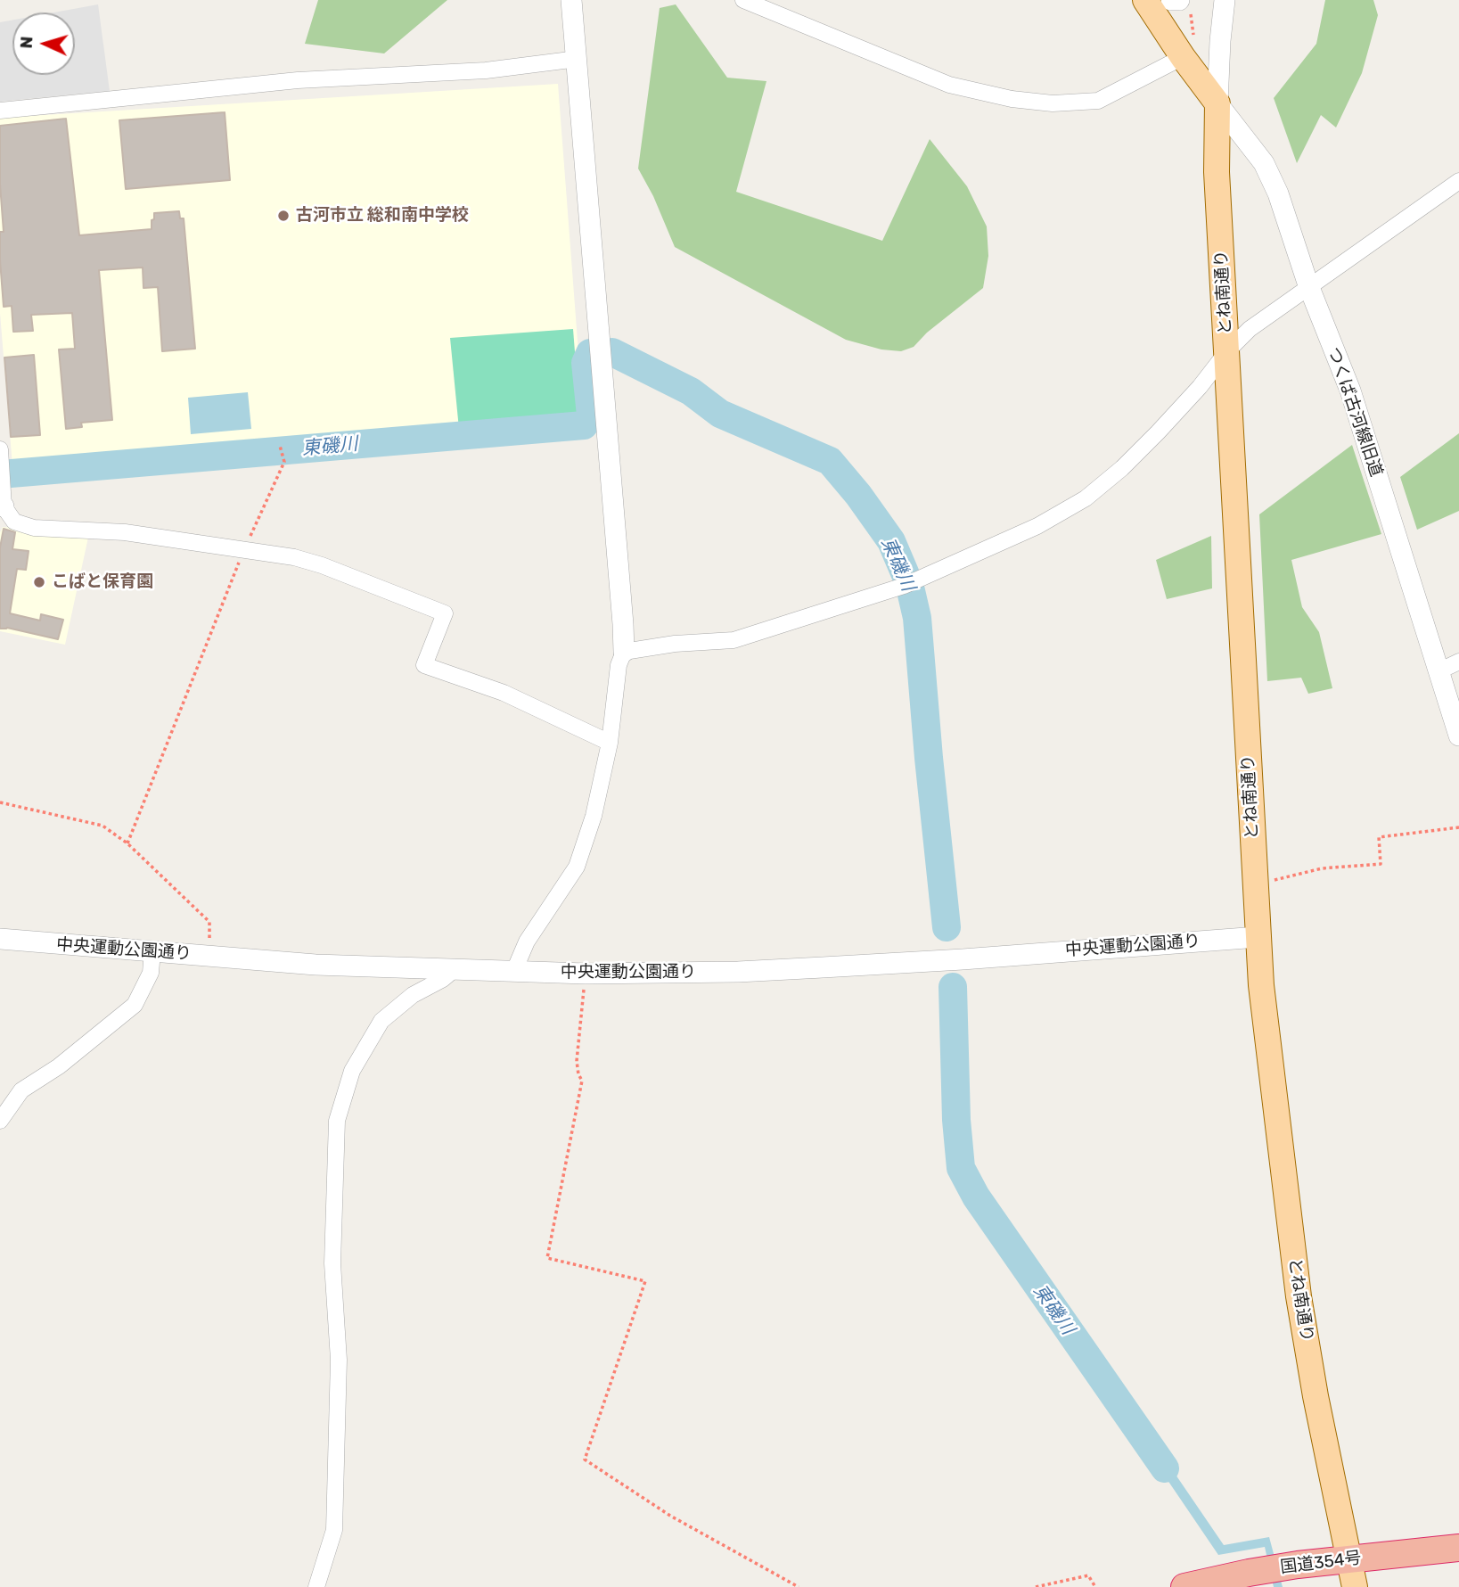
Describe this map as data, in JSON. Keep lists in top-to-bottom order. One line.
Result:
{"streets":{"highway":["国道354号"],"main road":["とね南通り"],"street":["つくば古河線旧道","中央運動公園通り"]},"crossings":[["とね南通り","つくば古河線旧道"],["とね南通り","中央運動公園通り"],["とね南通り","国道354号"]],"water":["東磯川"],"places":["古河市立 総和南中学校","こばと保育園"],"north":"left"}
